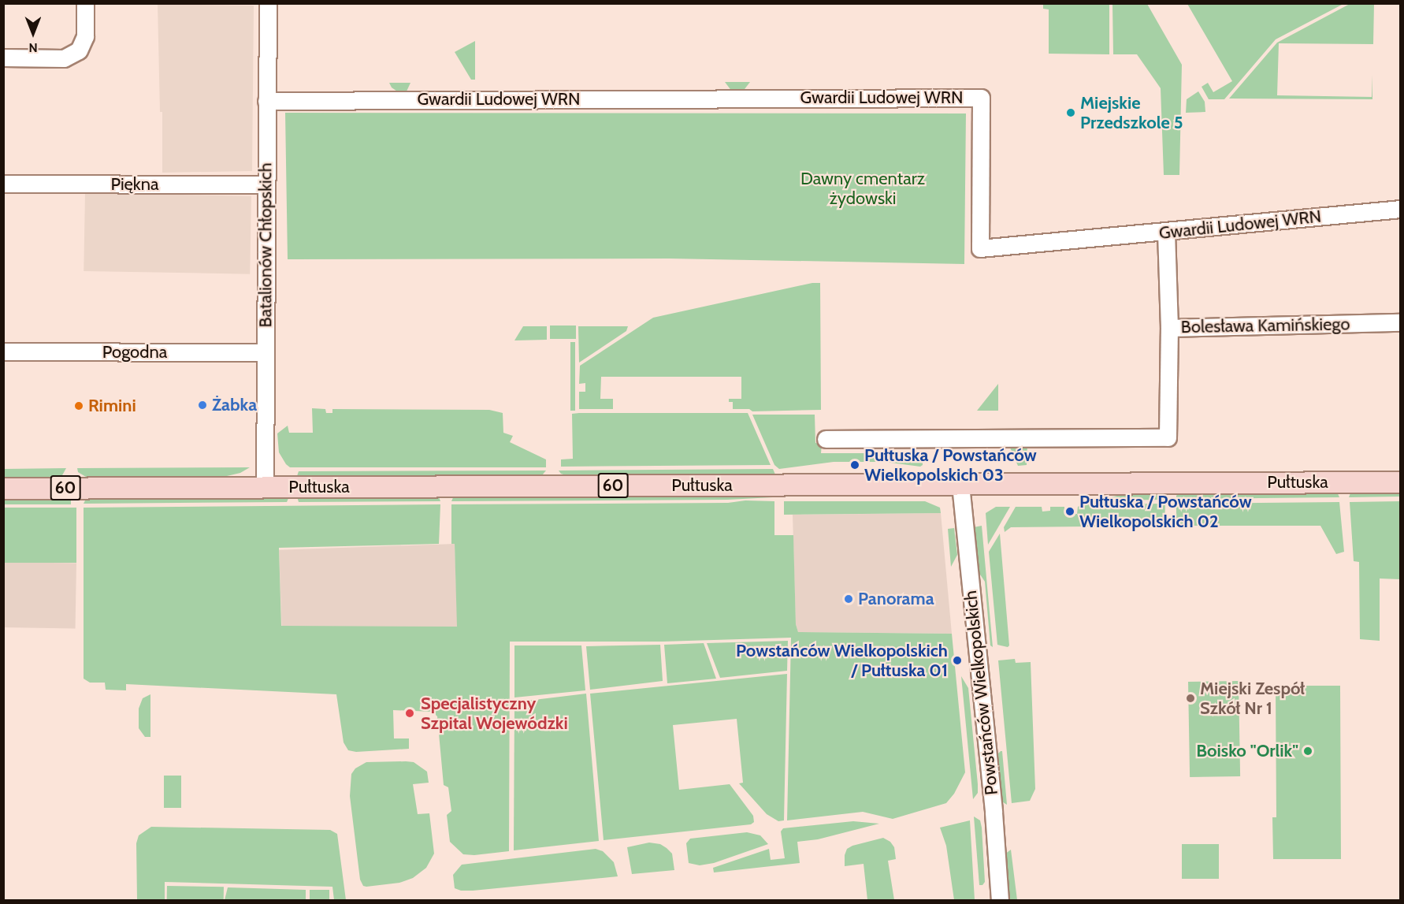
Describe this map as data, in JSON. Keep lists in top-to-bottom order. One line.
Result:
{"streets":{"main road":["Pułtuska","60"],"street":["Gwardii Ludowej WRN","Piękna","Batalionów Chłopskich","Bolesława Kamińskiego","Pogodna","Powstańców Wielkopolskich"]},"crossings":[["Gwardii Ludowej WRN","Batalionów Chłopskich"],["Gwardii Ludowej WRN","Bolesława Kamińskiego"],["Piękna","Batalionów Chłopskich"],["Batalionów Chłopskich","Pogodna"],["Batalionów Chłopskich","Pułtuska"],["Pułtuska","Powstańców Wielkopolskich"]],"parks":["Dawny cmentarz żydowski"],"places":["Miejskie Przedszkole 5","Żabka","Rimini","Pułtuska / Powstańców Wielkopolskich 03","Pułtuska / Powstańców Wielkopolskich 02","Panorama","Powstańców Wielkopolskich / Pułtuska 01","Miejski Zespół Szkół Nr 1","Specjalistyczny Szpital Wojewódzki","Boisko \"Orlik\""],"north":"bottom"}
